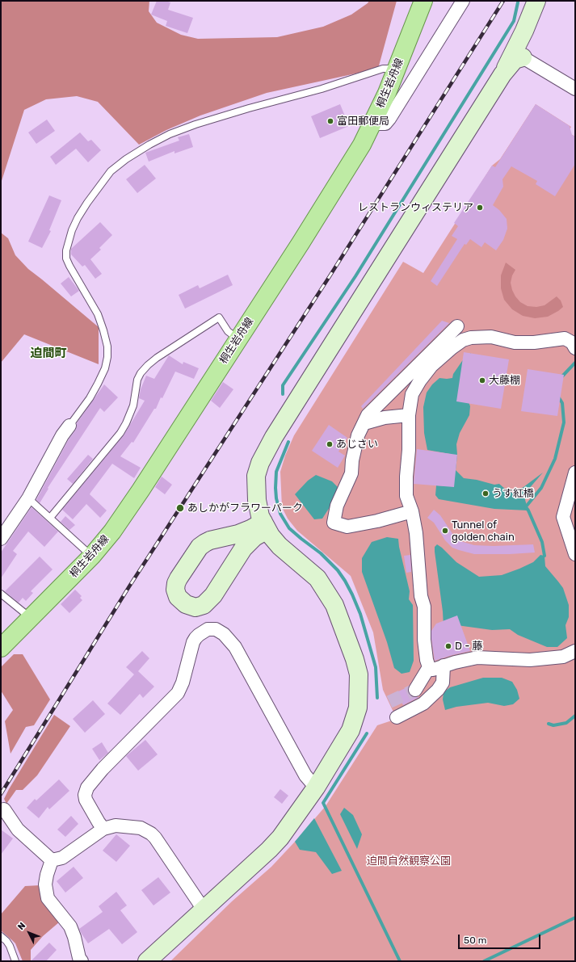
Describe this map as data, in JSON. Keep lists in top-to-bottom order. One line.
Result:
{"streets":{"main road":["桐生岩舟線"]},"districts":["迫間町"],"parks":["迫間自然観察公園"],"places":["富田郵便局","レストランウィステリア","大藤棚","あじさい","うす紅橋","あしかがフラワーパーク","Tunnel of golden chain","D - 藤"],"scale_bar":"50 m","north":"top left"}
